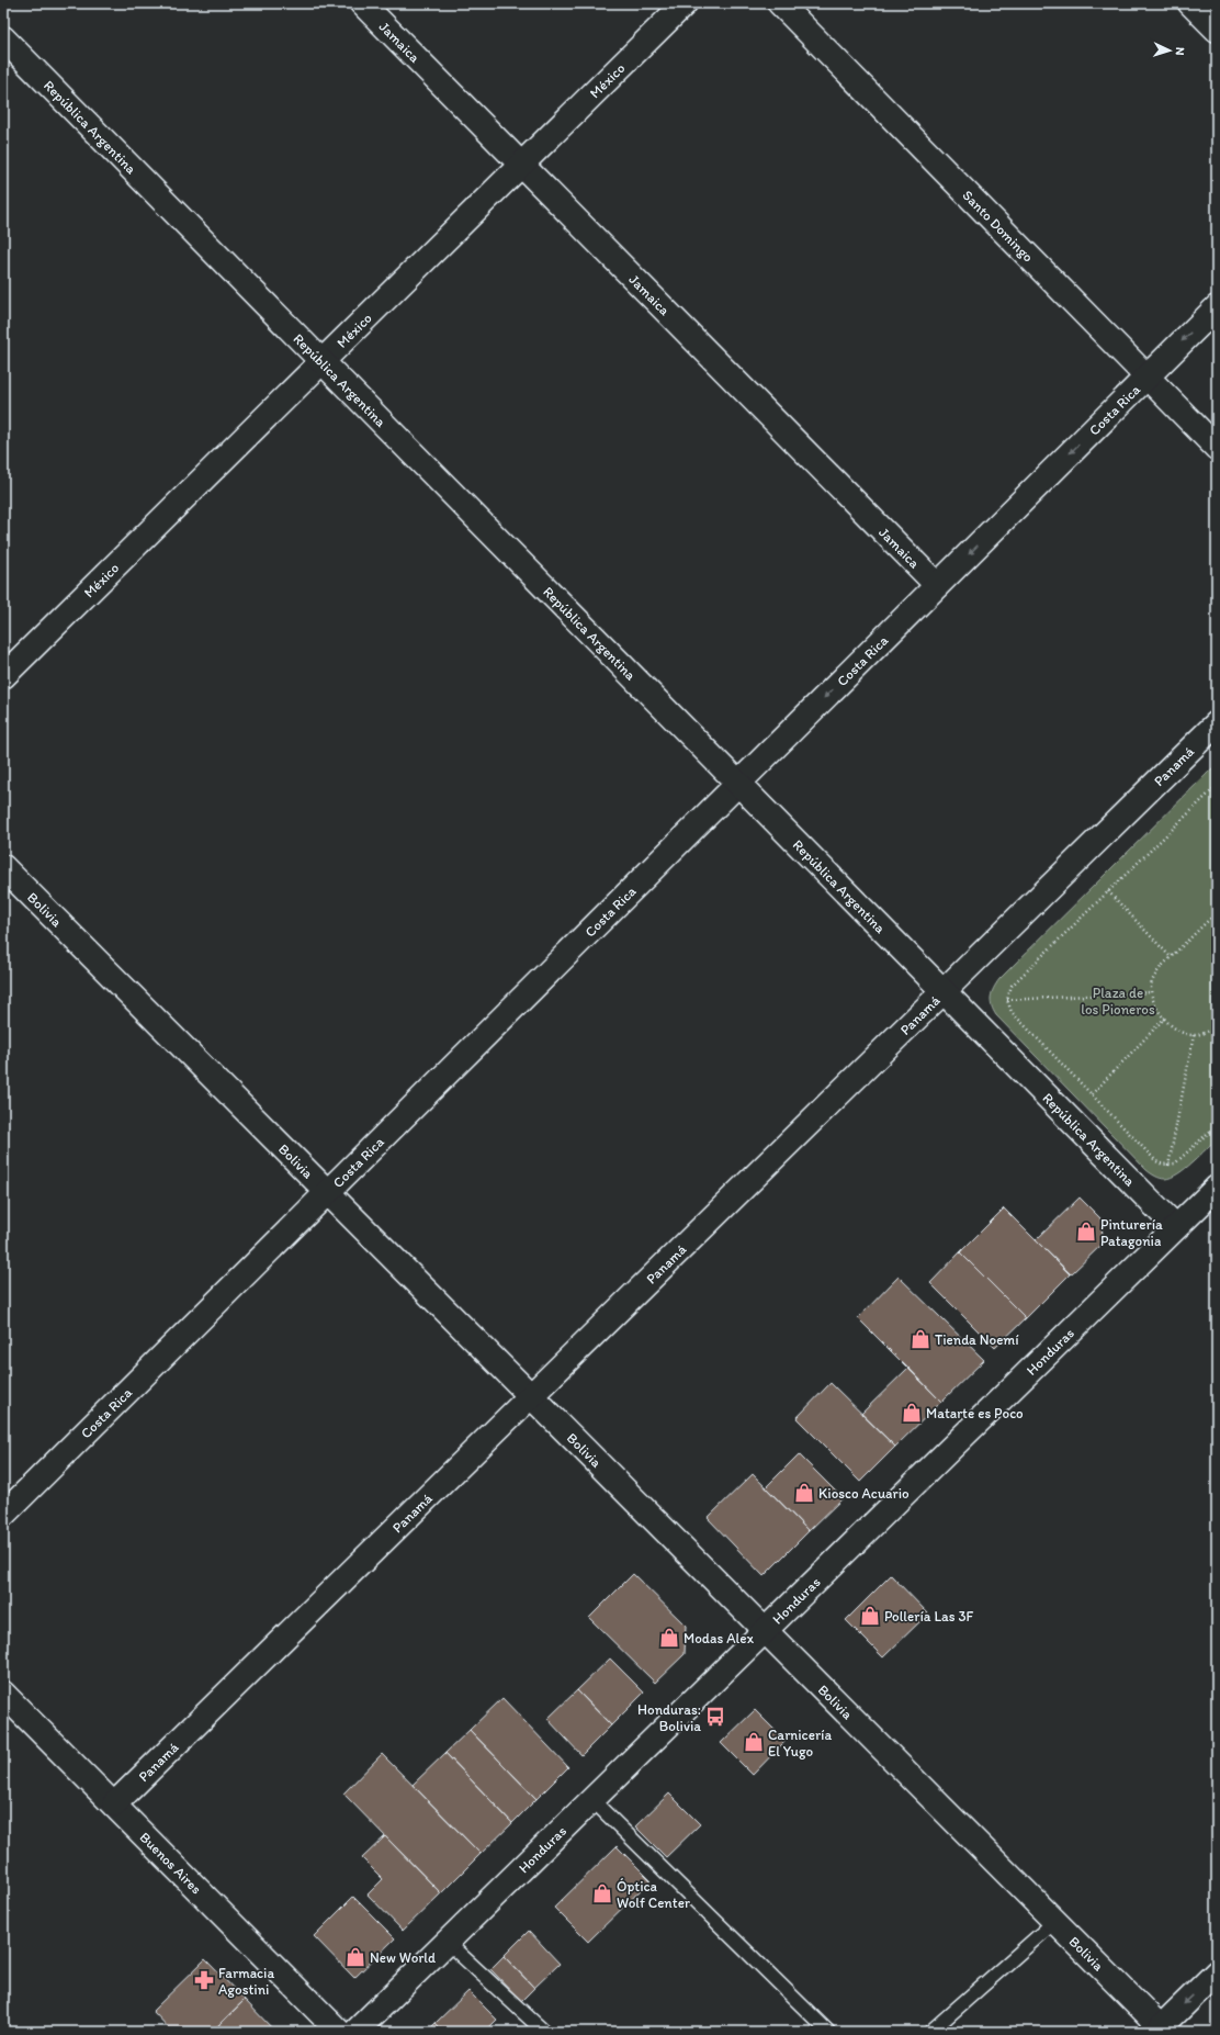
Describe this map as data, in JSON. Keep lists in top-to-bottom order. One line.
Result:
{"streets":{"street":["Jamaica","México","República Argentina","Santo Domingo","Costa Rica","Panamá","Bolivia","Honduras","Buenos Aires"]},"crossings":[["Jamaica","México"],["Jamaica","Costa Rica"],["México","República Argentina"],["República Argentina","Costa Rica"],["República Argentina","Panamá"],["República Argentina","Honduras"],["Santo Domingo","Costa Rica"],["Costa Rica","Bolivia"],["Panamá","Bolivia"],["Panamá","Buenos Aires"],["Bolivia","Honduras"]],"one_way":["Costa Rica"],"parks":["Plaza de los Pioneros"],"places":{"shop":["Pinturería Patagonia","Tienda Noemí","Matarte es Poco","Kiosco Acuario","Pollería Las 3F","Modas Alex","Carnicería El Yugo","Óptica Wolf Center","New World"],"bus stop":["Honduras: Bolivia"],"pharmacy":["Farmacia Agostini"]},"north":"right"}
